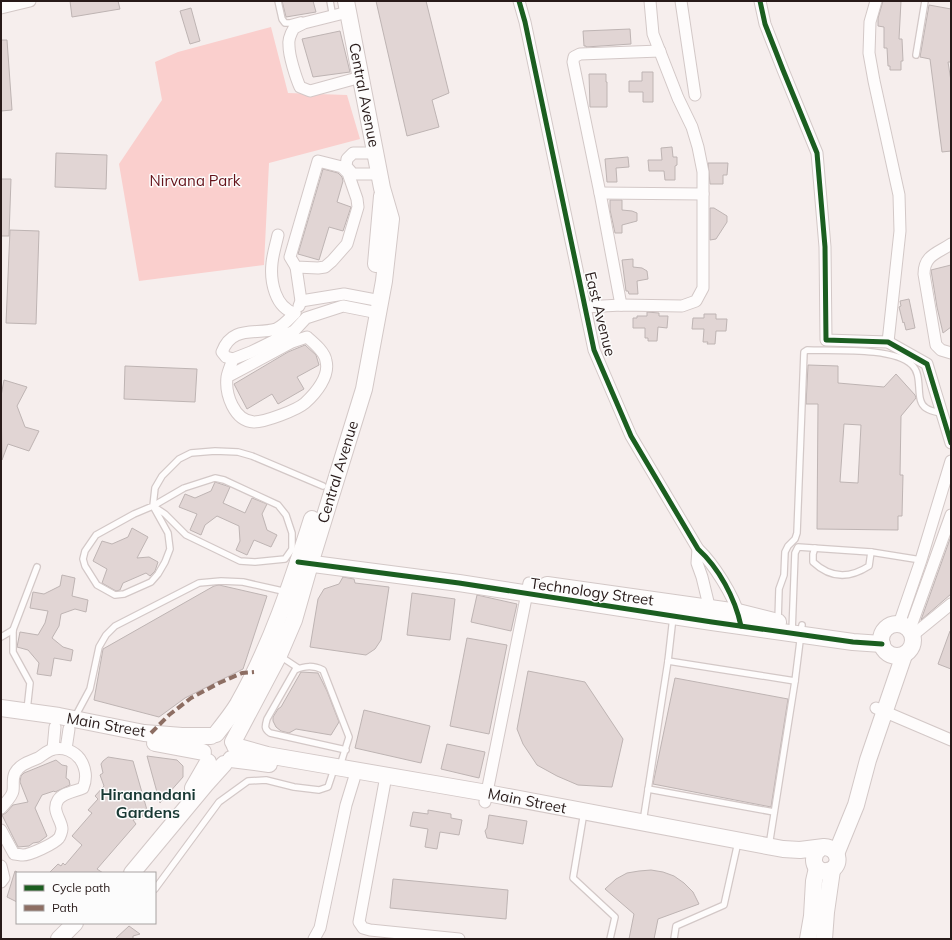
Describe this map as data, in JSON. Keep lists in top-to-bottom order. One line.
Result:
{"streets":{"main road":["Central Avenue","Technology Street","Main Street"],"street":["East Avenue"]},"crossings":[["Central Avenue","Technology Street"],["Central Avenue","Main Street"],["East Avenue","Technology Street"]],"districts":["Hiranandani Gardens"],"parks":["Nirvana Park"],"legend":["Cycle path","Path"]}
